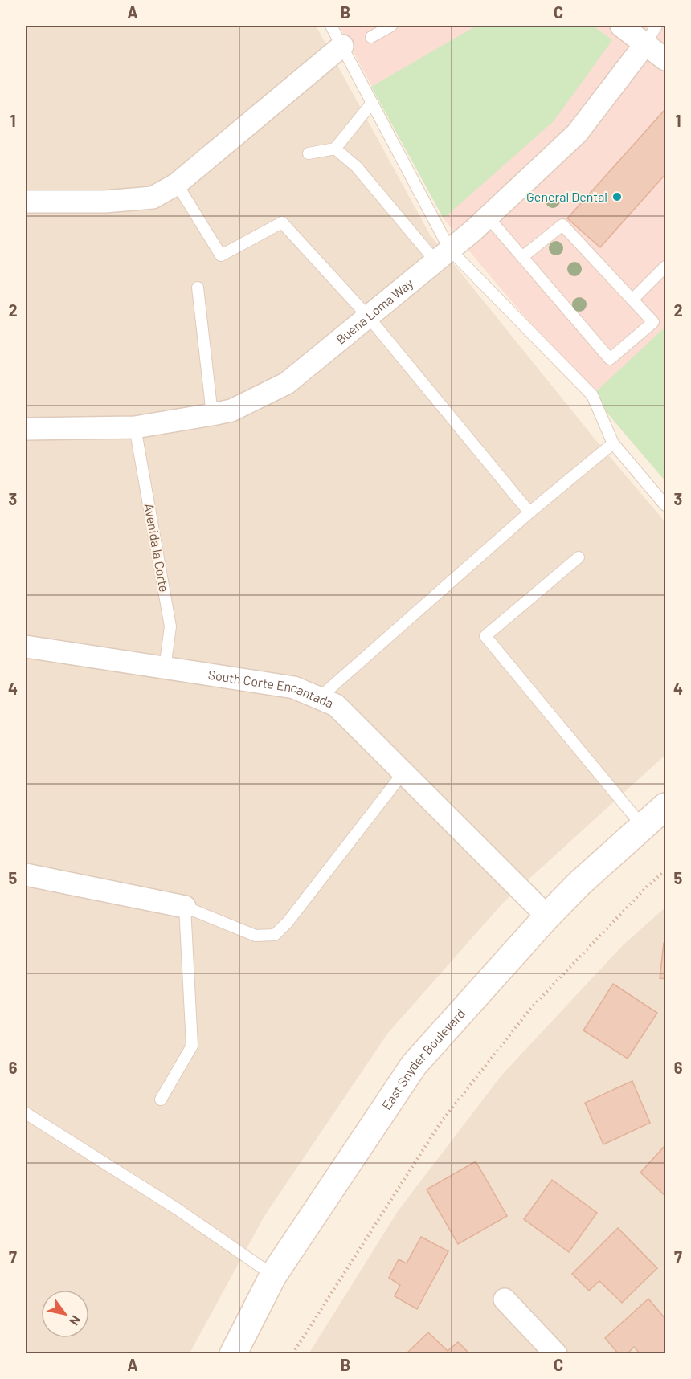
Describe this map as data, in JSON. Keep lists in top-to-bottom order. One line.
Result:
{"streets":{"street":["Buena Loma Way","South Corte Encantada","East Snyder Boulevard"],"lane":["Avenida la Corte"]},"crossings":[["Buena Loma Way","Avenida la Corte"],["Avenida la Corte","South Corte Encantada"],["South Corte Encantada","East Snyder Boulevard"]],"places":["General Dental"],"north":"bottom right","grid":{"columns":["A","B","C"],"rows":["1","2","3","4","5","6","7"]}}
